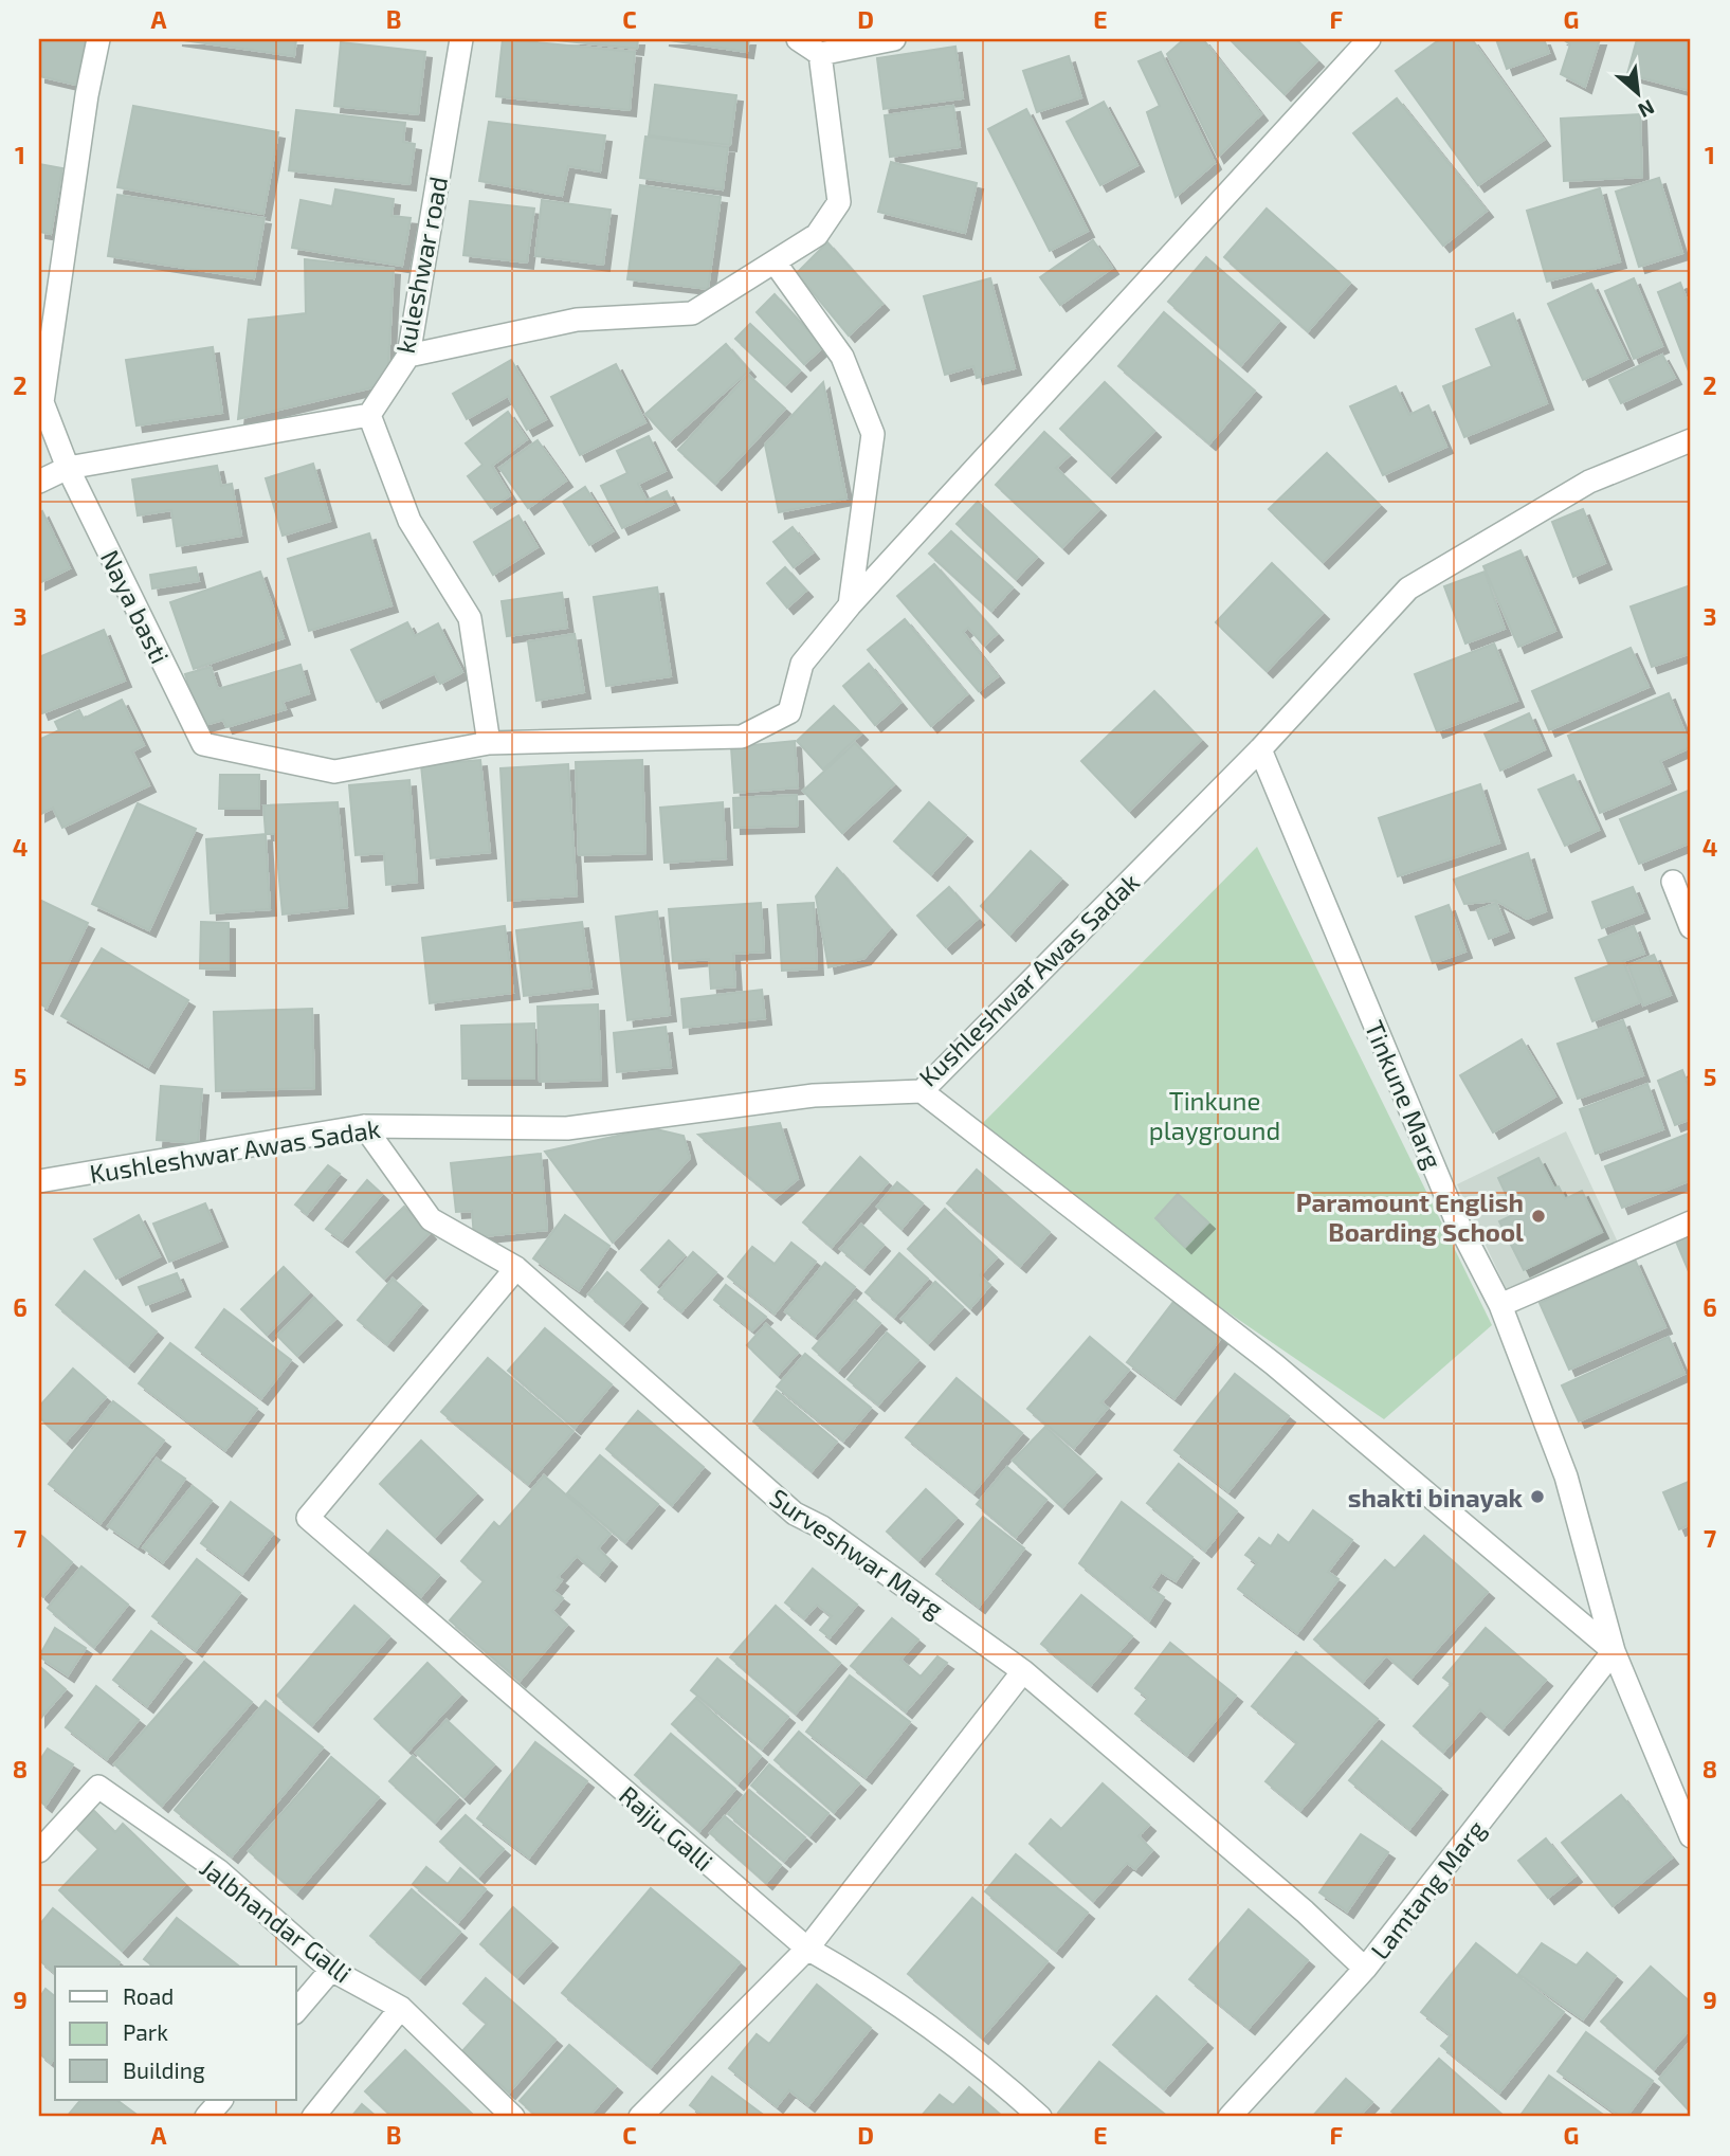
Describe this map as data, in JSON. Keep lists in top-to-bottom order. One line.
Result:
{"streets":{"street":["kuleshwar road","Naya basti","Kushleshwar Awas Sadak","Tinkune Marg","Surveshwar Marg","Rajju Galli","Lamtang Marg","Jalbhandar Galli"]},"crossings":[["Kushleshwar Awas Sadak","Tinkune Marg"],["Kushleshwar Awas Sadak","Surveshwar Marg"],["Tinkune Marg","Lamtang Marg"],["Surveshwar Marg","Rajju Galli"],["Surveshwar Marg","Lamtang Marg"]],"parks":["Tinkune playground"],"places":["Paramount English Boarding School","shakti binayak"],"legend":["Road","Park","Building"],"north":"bottom right","grid":{"columns":["A","B","C","D","E","F","G"],"rows":["1","2","3","4","5","6","7","8","9"]}}
